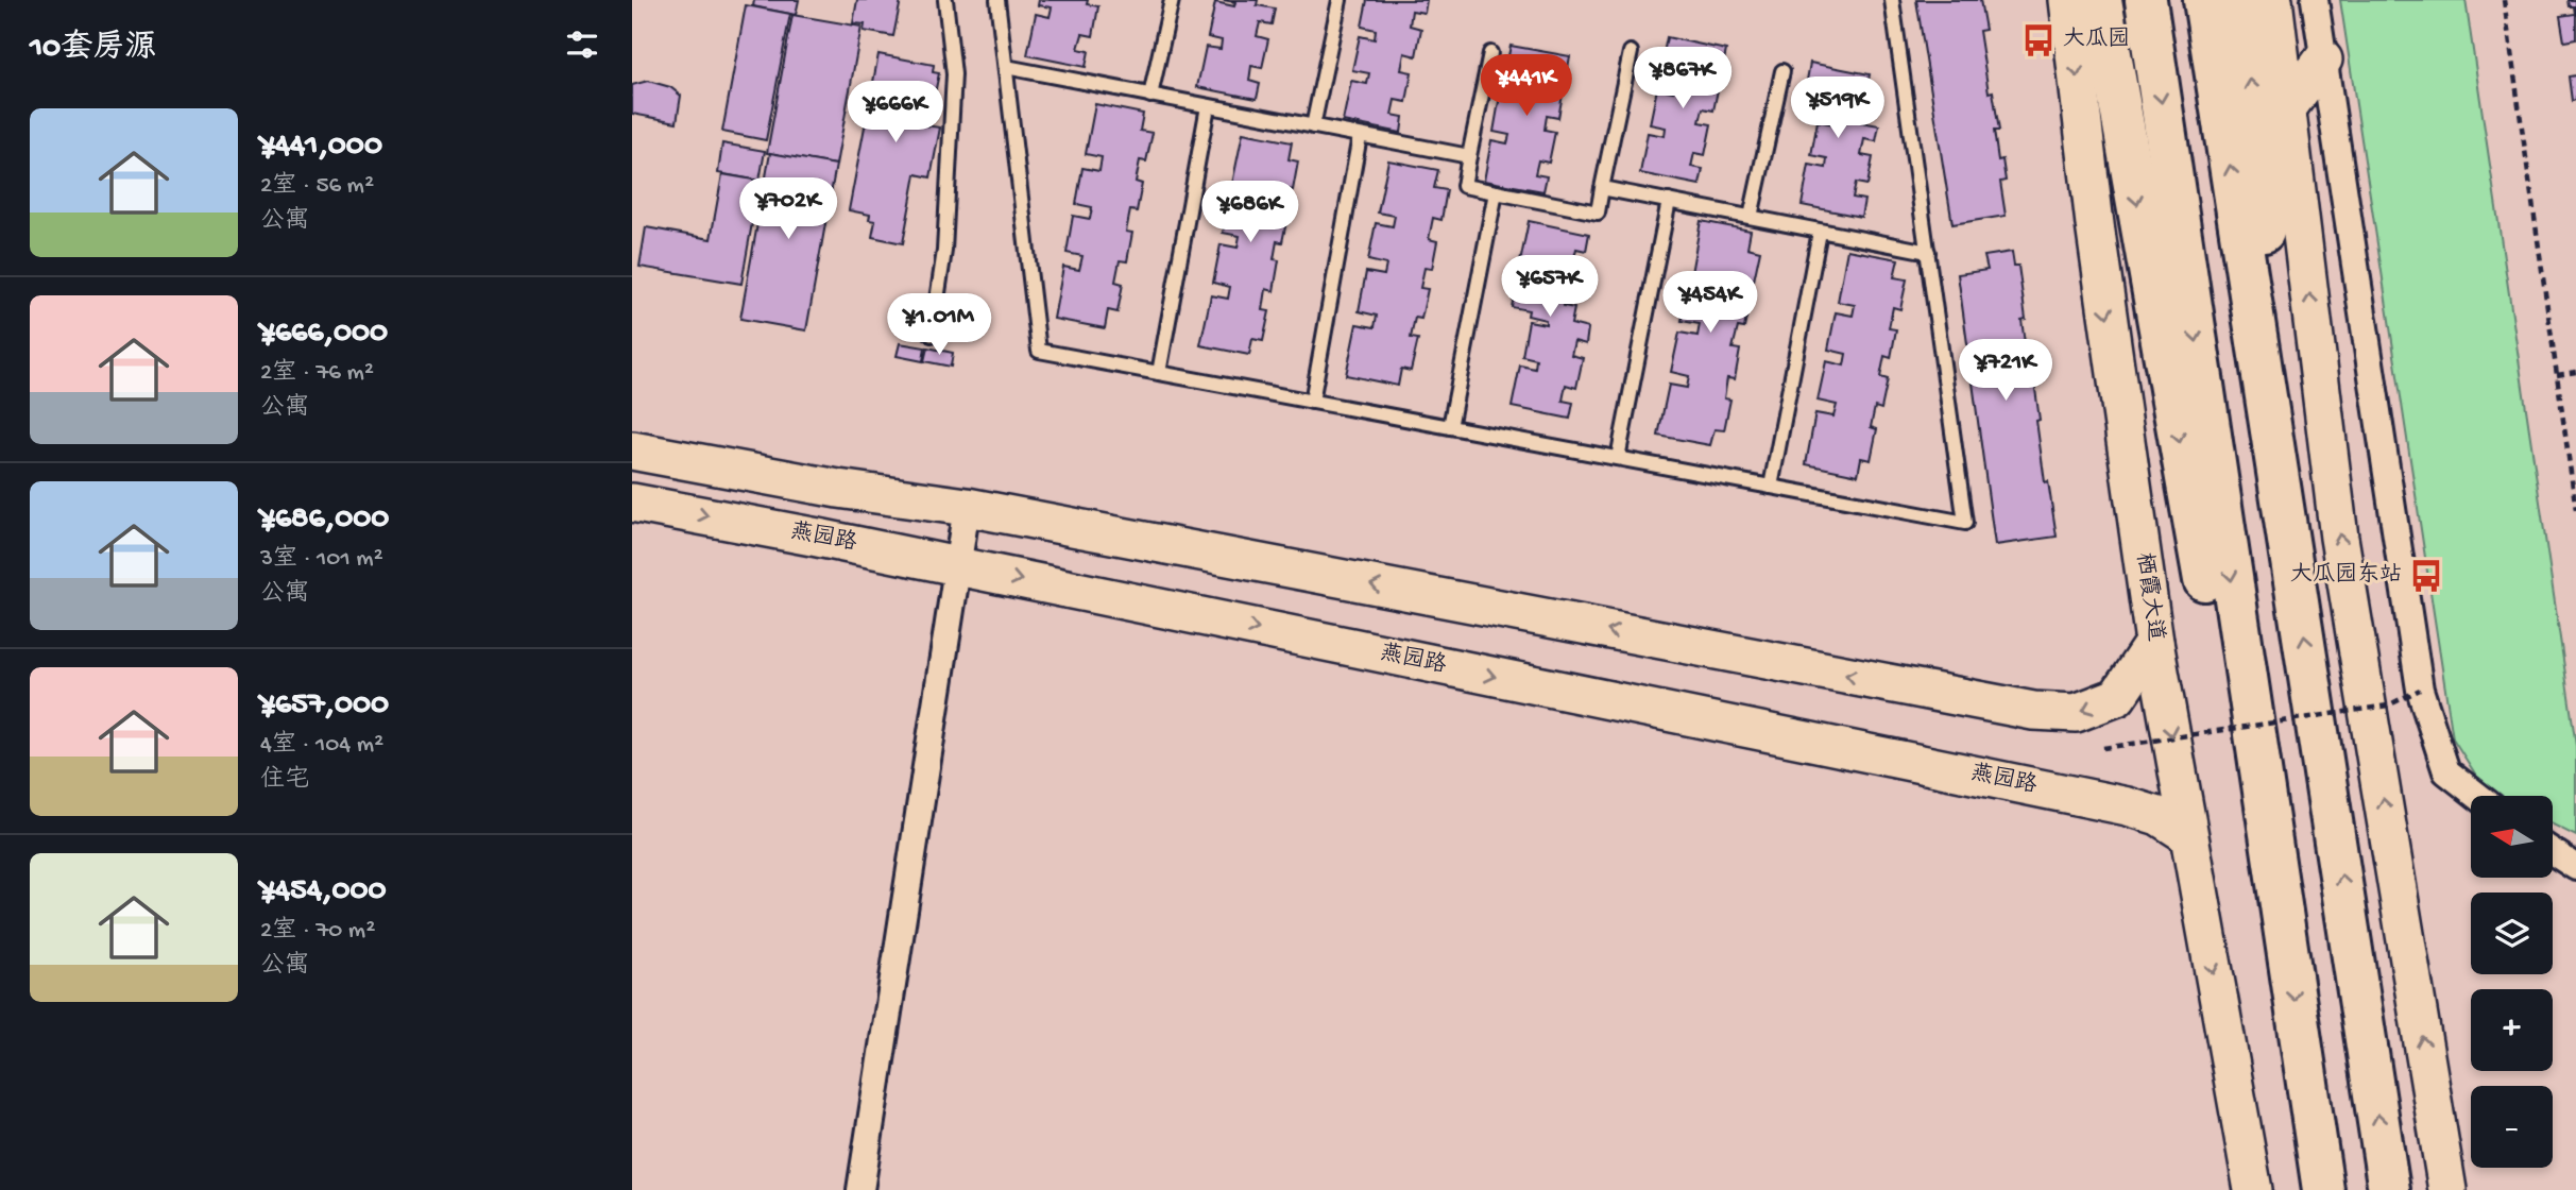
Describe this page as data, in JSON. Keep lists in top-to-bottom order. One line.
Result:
{"streets":{"main road":["燕园路","栖霞大道"]},"crossings":[["燕园路","栖霞大道"]],"places":{"bus stop":["大瓜园","大瓜园东站"]},"north":"left","page":{"heading":"10套房源","price":["¥867K","¥441K","¥519K","¥666K","¥702K","¥686K","¥657K","¥454K","¥1.01M","¥721K"],"list":[{"name":"¥441,000","note":"2室 · 56 m² · 公寓"},{"name":"¥666,000","note":"2室 · 76 m² · 公寓"},{"name":"¥686,000","note":"3室 · 101 m² · 公寓"},{"name":"¥657,000","note":"4室 · 104 m² · 住宅"},{"name":"¥454,000","note":"2室 · 70 m² · 公寓"}],"map_buttons":["+","−"]}}
